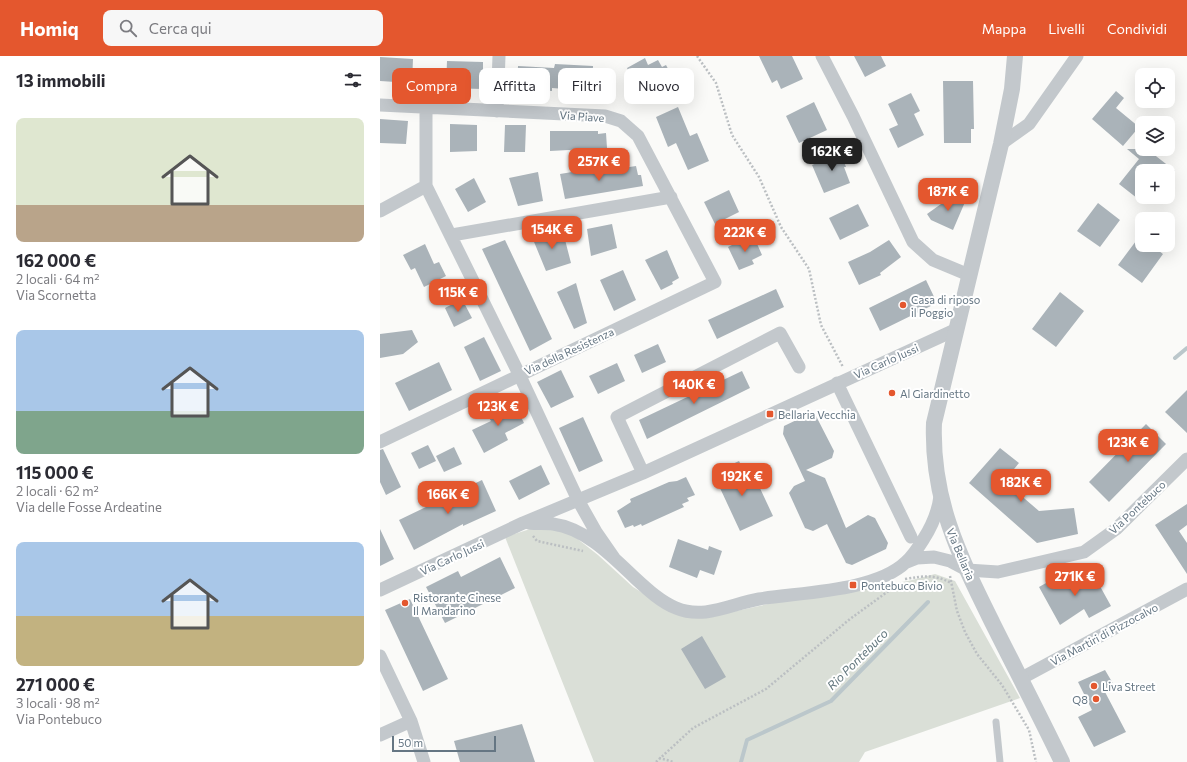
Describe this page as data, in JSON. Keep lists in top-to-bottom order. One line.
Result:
{"streets":{"street":["Via Piave","Via della Resistenza","Via Carlo Jussi","Via Pontebuco","Via Bellaria","Via Martiri di Pizzocalvo"]},"crossings":[["Via Piave","Via della Resistenza"],["Via Carlo Jussi","Via Pontebuco"],["Via Carlo Jussi","Via Bellaria"],["Via Pontebuco","Via Bellaria"],["Via Bellaria","Via Martiri di Pizzocalvo"]],"water":["Rio Pontebuco"],"places":{"other":["Casa di riposo il Poggio","Al Giardinetto","Ristorante Cinese Il Mandarino","Liva Street","Q8"],"transit":["Bellaria Vecchia","Pontebuco Bivio"]},"scale_bar":"50 m","page":{"header":"Homiq","search":"Cerca qui","nav":["Mappa","Livelli","Condividi"],"heading":"13 immobili","map_buttons":["+","−"],"chip":["Compra","Affitta","Filtri","Nuovo"],"list":[{"name":"162 000 €","note":"2 locali · 64 m² · Via Scornetta"},{"name":"115 000 €","note":"2 locali · 62 m² · Via delle Fosse Ardeatine"},{"name":"271 000 €","note":"3 locali · 98 m² · Via Pontebuco"}],"price":["162K €","257K €","187K €","154K €","222K €","115K €","140K €","123K €","123K €","192K €","182K €","166K €","271K €"],"scale":"50 m"}}
